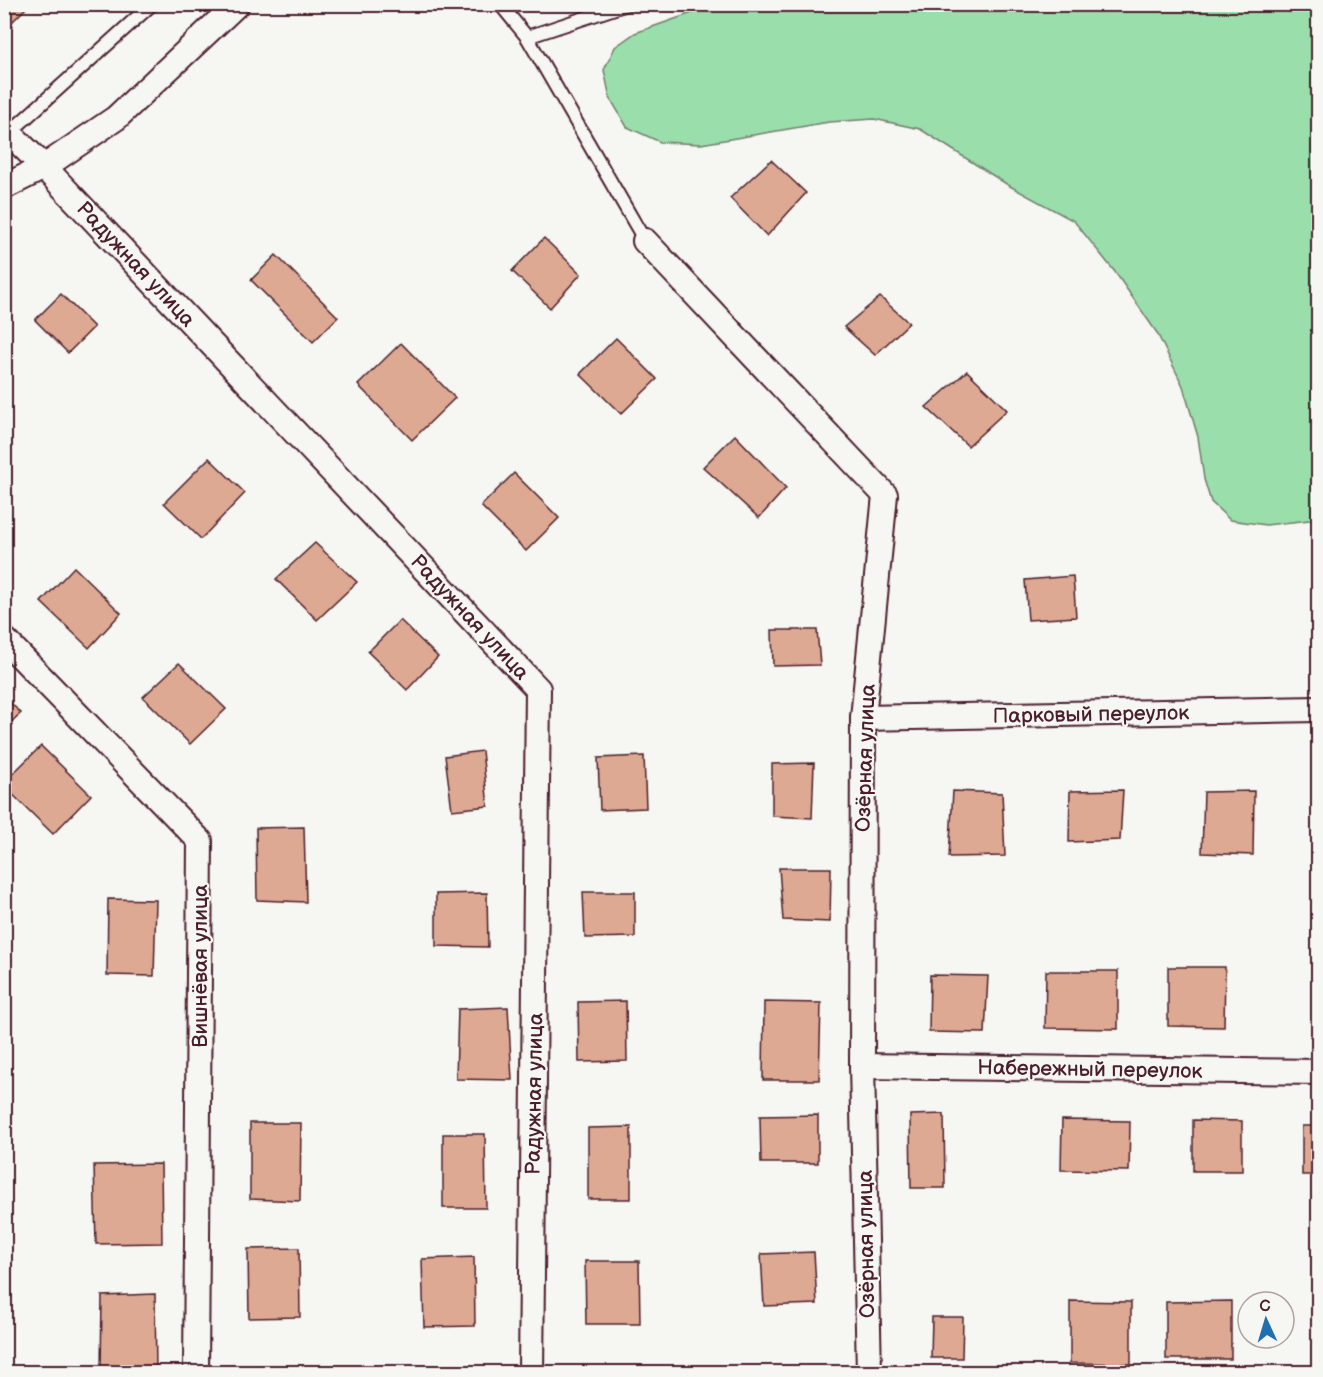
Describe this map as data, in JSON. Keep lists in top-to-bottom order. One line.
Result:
{"streets":{"street":["Радужная улица","Парковый переулок","Озёрная улица","Вишнёвая улица","Набережный переулок"]},"crossings":[["Парковый переулок","Озёрная улица"],["Озёрная улица","Набережный переулок"]],"north":"top"}
